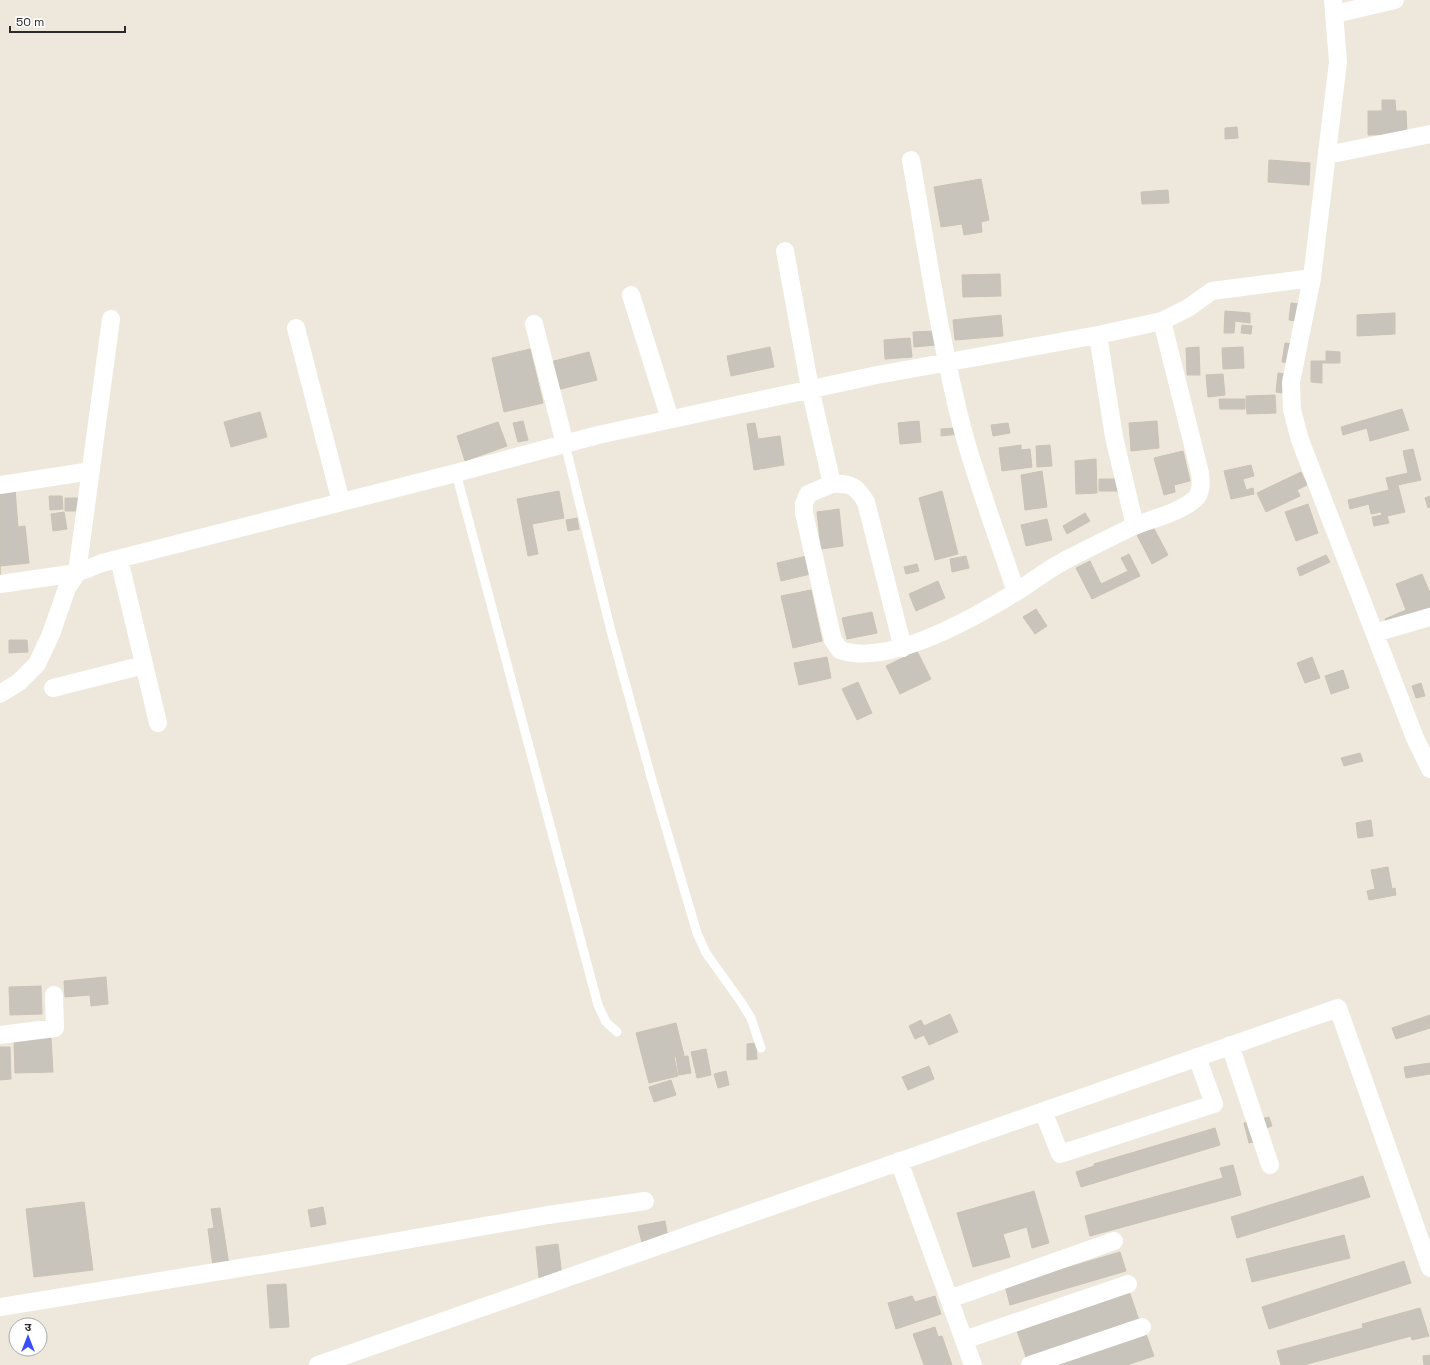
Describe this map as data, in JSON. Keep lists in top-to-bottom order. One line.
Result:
{"scale_bar":"50 m","north":"top"}
